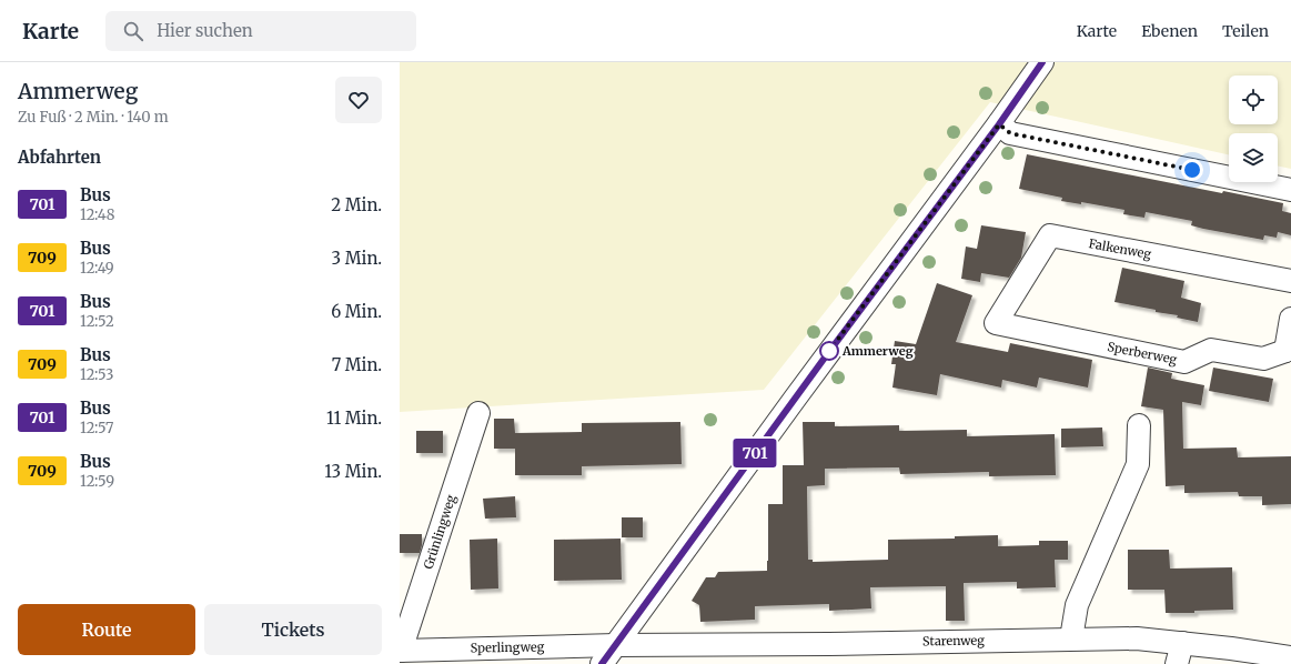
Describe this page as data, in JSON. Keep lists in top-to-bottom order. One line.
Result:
{"streets":{"street":["Falkenweg","Sperberweg","Grünlingweg","Starenweg","Sperlingweg"]},"crossings":[["Falkenweg","Sperberweg"],["Grünlingweg","Sperlingweg"],["Starenweg","Sperlingweg"]],"places":["Ammerweg"],"lines":["bus line 701"],"page":{"header":"Karte","search":"Hier suchen","nav":["Karte","Ebenen","Teilen"],"heading":[["Ammerweg","Zu Fuß · 2 Min. · 140 m"],"Abfahrten"],"on_map":"701","list":[{"mark":"701","name":"Bus","note":"12:48","value":"2 Min."},{"mark":"709","name":"Bus","note":"12:49","value":"3 Min."},{"mark":"701","name":"Bus","note":"12:52","value":"6 Min."},{"mark":"709","name":"Bus","note":"12:53","value":"7 Min."},{"mark":"701","name":"Bus","note":"12:57","value":"11 Min."},{"mark":"709","name":"Bus","note":"12:59","value":"13 Min."}],"buttons":["Route","Tickets"]}}
